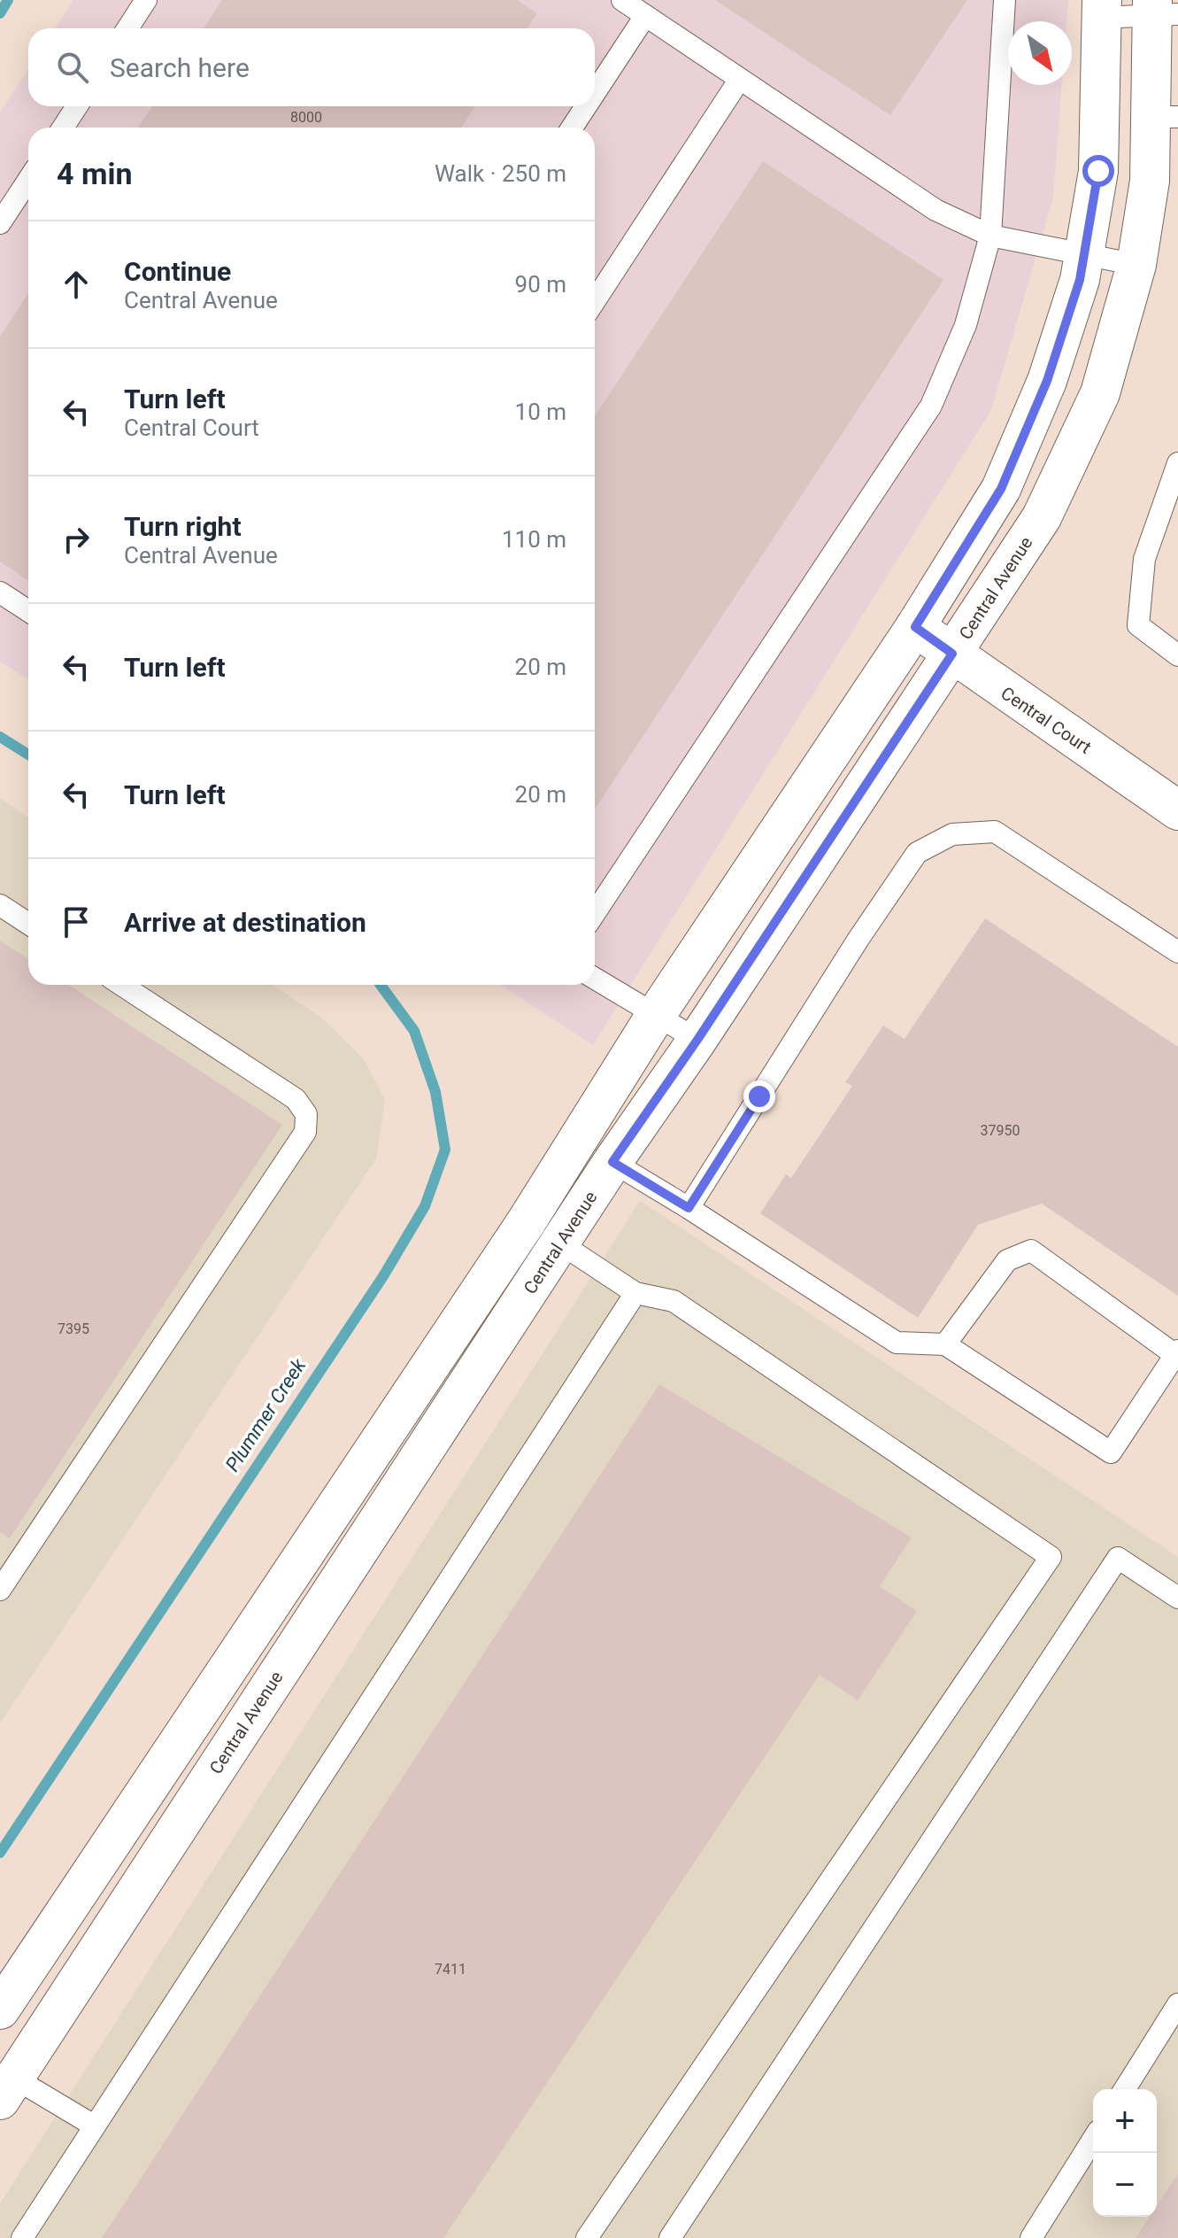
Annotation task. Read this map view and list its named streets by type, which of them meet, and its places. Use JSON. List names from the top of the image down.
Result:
{
  "streets": {
    "street": ["Central Avenue", "Central Court"]
  },
  "crossings": [
    ["Central Avenue", "Central Court"]
  ],
  "water": ["Plummer Creek"],
  "house_numbers": [
    "8000",
    "37950",
    "7395",
    "7411"
  ],
  "north": "bottom right",
  "page": {
    "search": "Search here",
    "heading": ["4 min", "Walk · 250 m"],
    "list": [
      ["Continue", "Central Avenue", "90 m"],
      ["Turn left", "Central Court", "10 m"],
      ["Turn right", "Central Avenue", "110 m"],
      ["Turn left", "20 m"],
      ["Turn left", "20 m"],
      "Arrive at destination"
    ],
    "map_buttons": ["+", "−"]
  }
}
